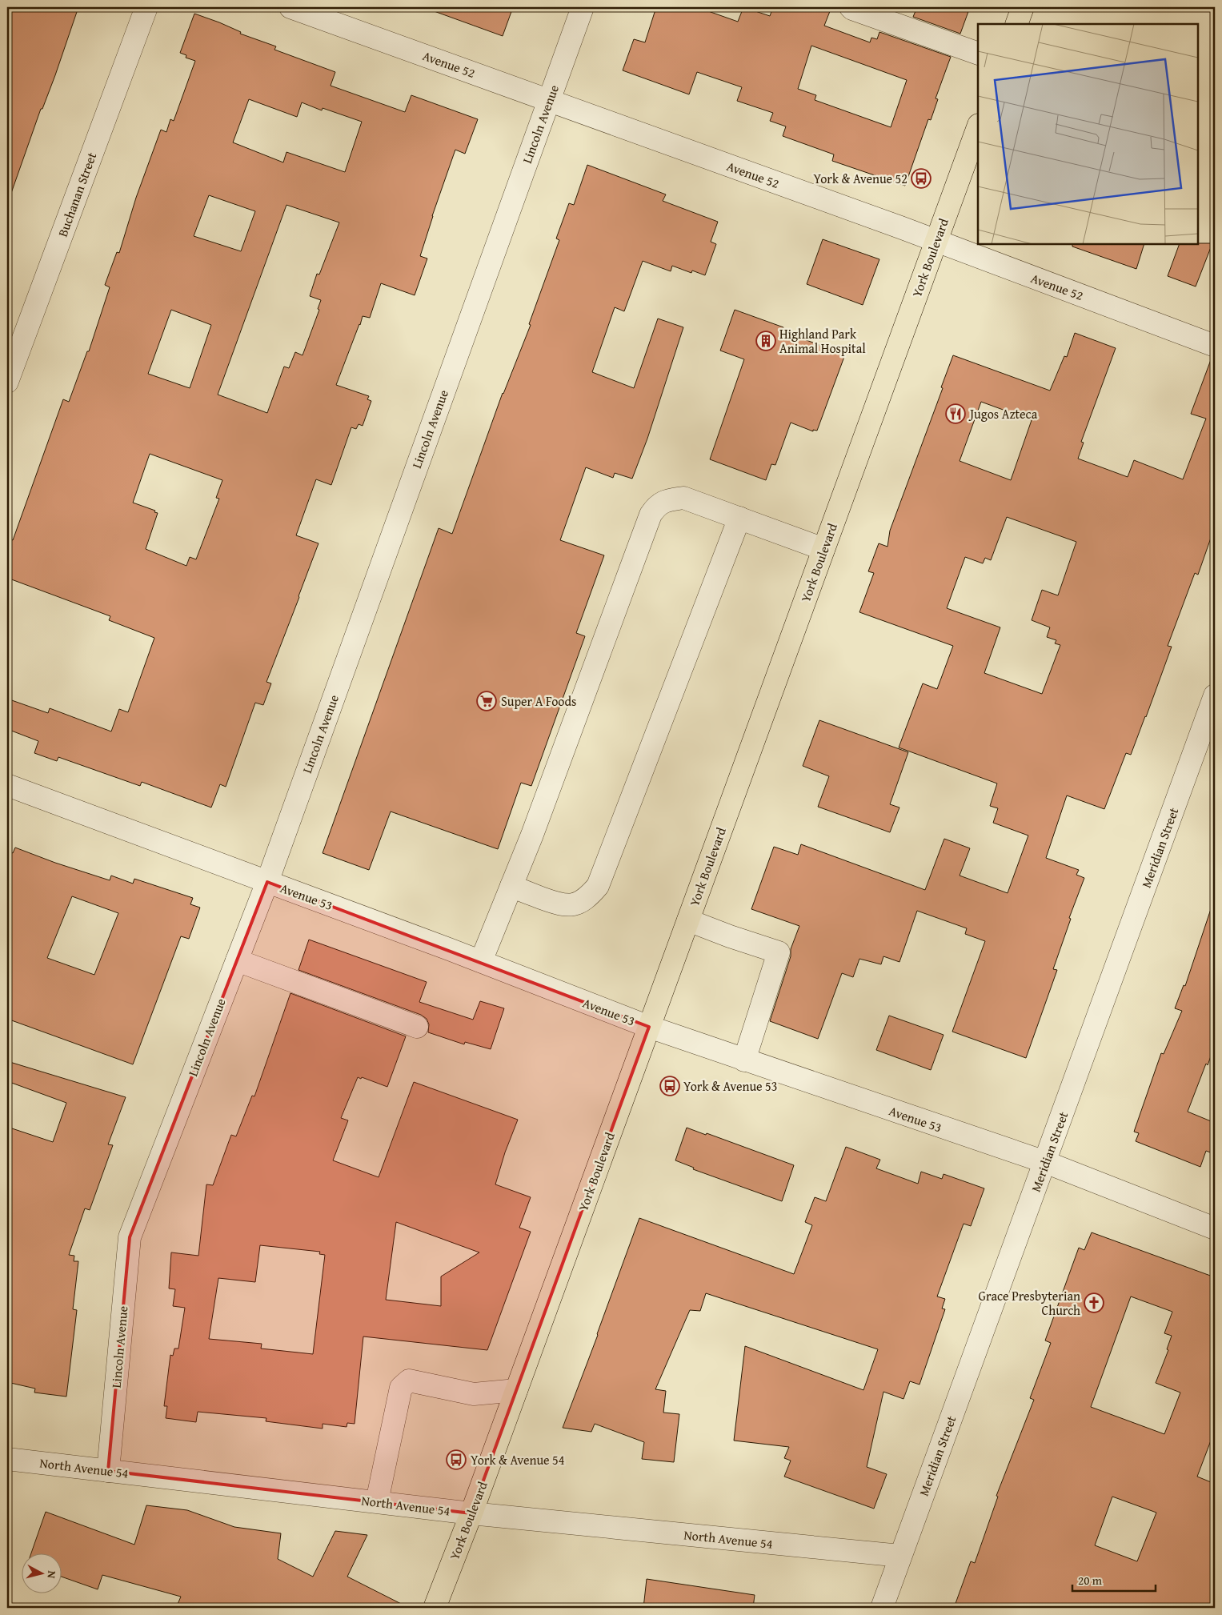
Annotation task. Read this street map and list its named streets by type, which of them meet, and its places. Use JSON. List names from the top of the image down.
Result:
{
  "streets": {
    "main road": ["York Boulevard"],
    "street": [
      "Avenue 52",
      "Lincoln Avenue",
      "Buchanan Street",
      "Meridian Street",
      "Avenue 53",
      "North Avenue 54"
    ]
  },
  "crossings": [
    ["Avenue 52", "Lincoln Avenue"],
    ["Avenue 52", "York Boulevard"],
    ["Lincoln Avenue", "Avenue 53"],
    ["Lincoln Avenue", "North Avenue 54"],
    ["York Boulevard", "Avenue 53"],
    ["York Boulevard", "North Avenue 54"],
    ["Meridian Street", "Avenue 53"],
    ["Meridian Street", "North Avenue 54"]
  ],
  "places": {
    "bus stop": ["York & Avenue 52", "York & Avenue 53", "York & Avenue 54"],
    "building": ["Highland Park Animal Hospital"],
    "restaurant": ["Jugos Azteca"],
    "supermarket": ["Super A Foods"],
    "church": ["Grace Presbyterian Church"]
  },
  "scale_bar": "20 m",
  "north": "right"
}
